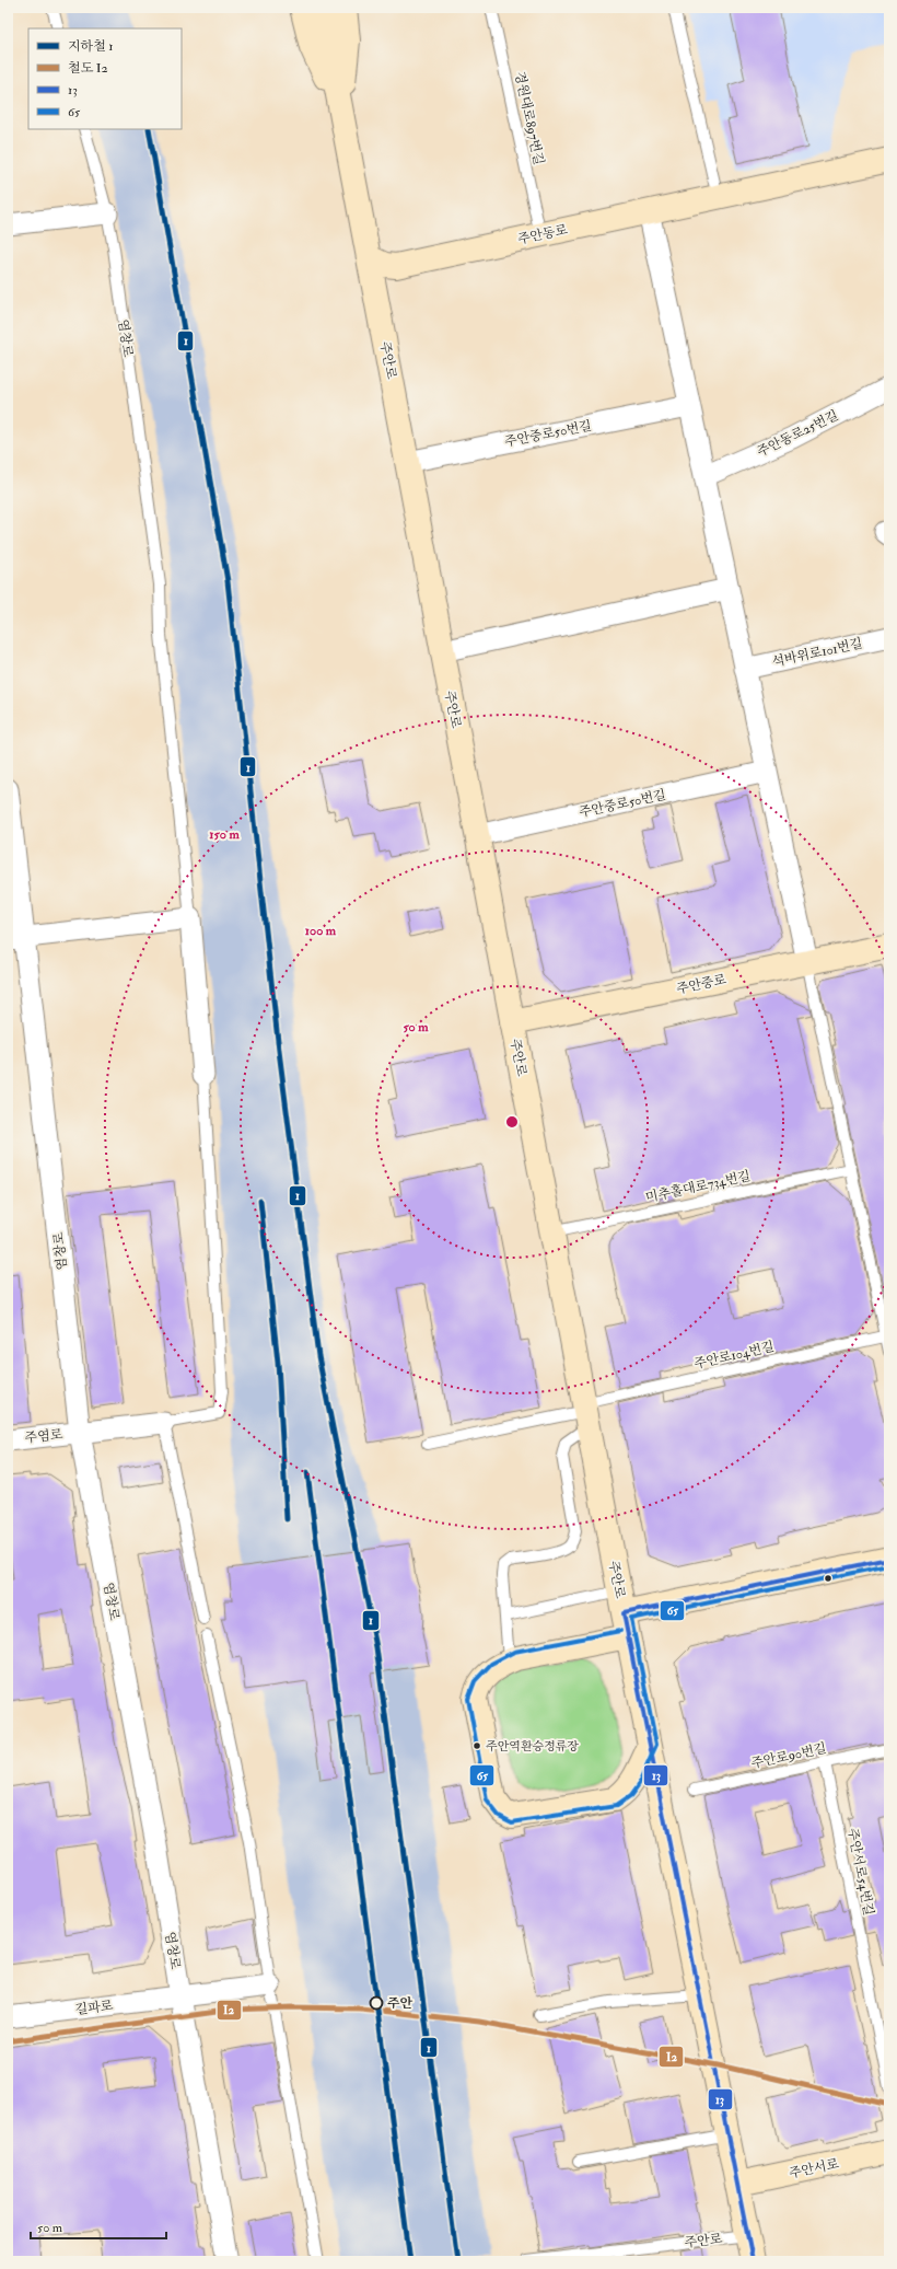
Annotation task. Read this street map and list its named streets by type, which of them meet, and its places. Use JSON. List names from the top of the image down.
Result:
{
  "streets": {
    "main road": [
      "주안동로",
      "주안로",
      "주안중로",
      "주안서로"
    ],
    "street": [
      "염창로",
      "주안중로50번길",
      "주안동로25번길",
      "석바위로101번길",
      "주염로",
      "길파로"
    ],
    "lane": [
      "경원대로897번길",
      "미추홀대로734번길",
      "주안로104번길",
      "주안로90번길",
      "주안서로54번길"
    ]
  },
  "crossings": [
    ["경원대로897번길", "주안동로"],
    ["주안동로", "주안로"],
    ["염창로", "주염로"],
    ["염창로", "길파로"],
    ["주안로", "주안중로50번길"],
    ["주안로", "주안중로"],
    ["주안로", "미추홀대로734번길"],
    ["주안로", "주안로104번길"],
    ["주안로", "주안서로"],
    ["주안로90번길", "주안서로54번길"]
  ],
  "places": ["주안역환승정류장", "주안"],
  "lines": [
    "metro line 1",
    "transit line 13",
    "transit line 65",
    "rail line I2"
  ],
  "legend": [
    "지하철 1",
    "철도 I2",
    "13",
    "65"
  ],
  "scale_bar": "50 m",
  "rings": ["150 m", "100 m", "50 m"]
}
